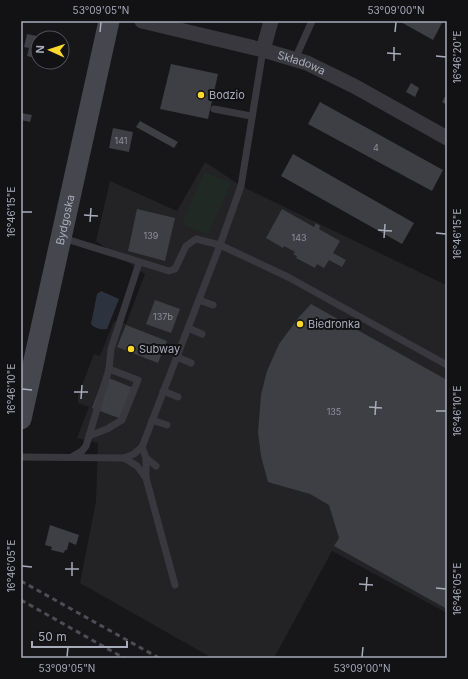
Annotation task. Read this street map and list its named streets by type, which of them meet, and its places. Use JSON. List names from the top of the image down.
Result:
{
  "streets": {
    "street": ["Składowa", "Bydgoska"]
  },
  "places": ["Bodzio", "Biedronka", "Subway"],
  "house_numbers": [
    "141",
    "4",
    "139",
    "143",
    "137b",
    "135"
  ],
  "scale_bar": "50 m",
  "north": "left",
  "coordinates": [
    "53°09'05\"N",
    "53°09'00\"N",
    "16°46'20\"E",
    "16°46'15\"E",
    "16°46'10\"E",
    "16°46'05\"E"
  ]
}
